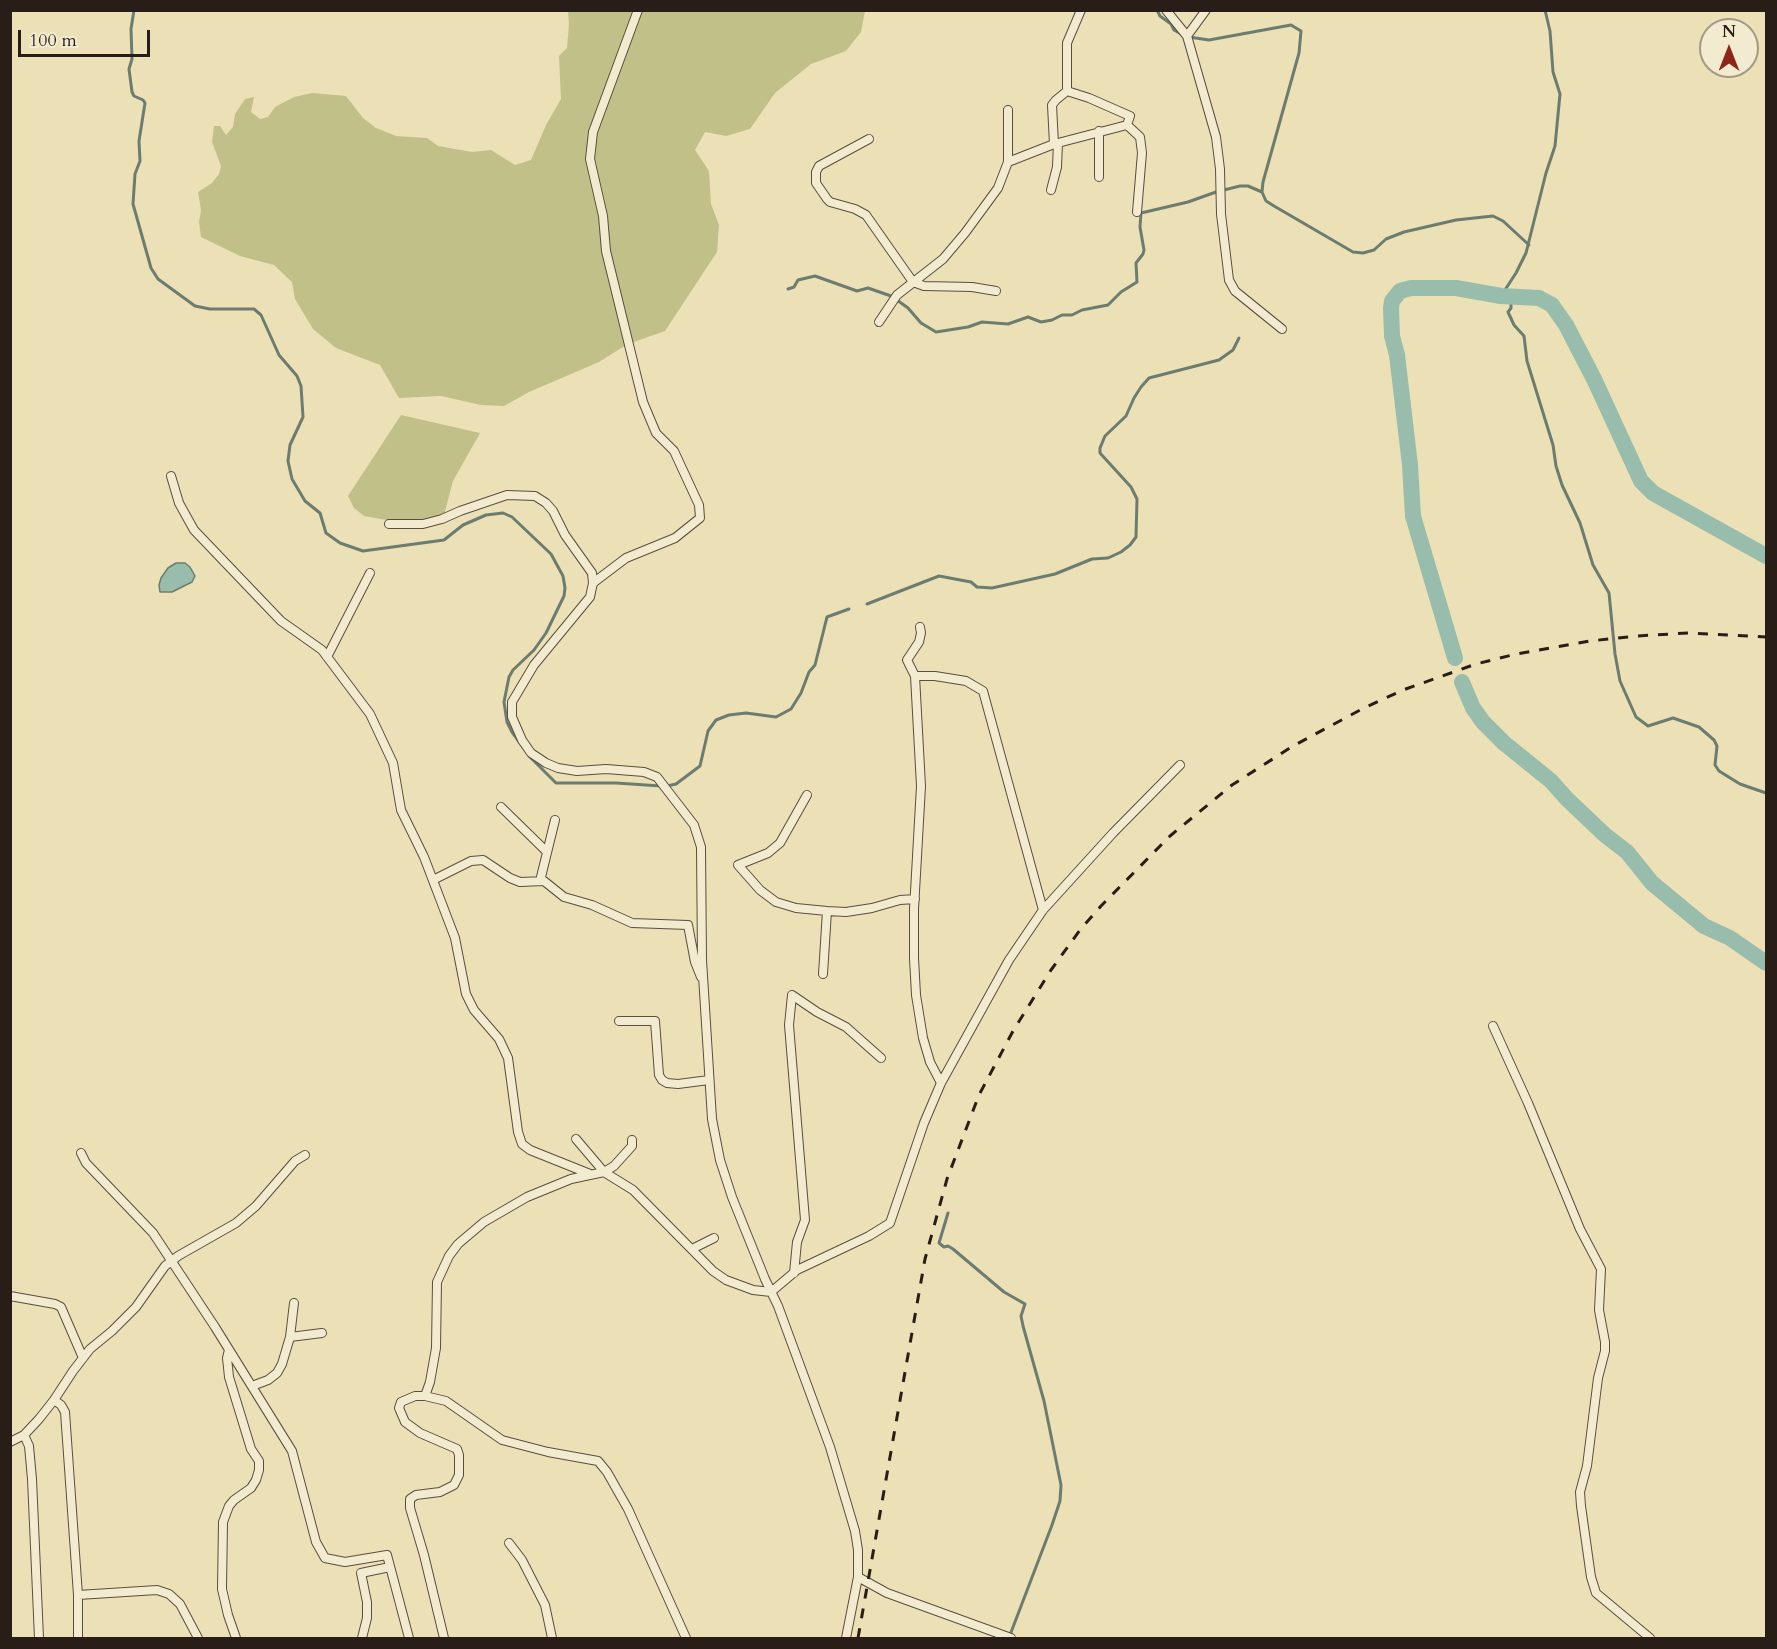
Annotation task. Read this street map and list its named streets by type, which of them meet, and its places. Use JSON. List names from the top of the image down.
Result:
{
  "scale_bar": "100 m",
  "north": "top"
}
